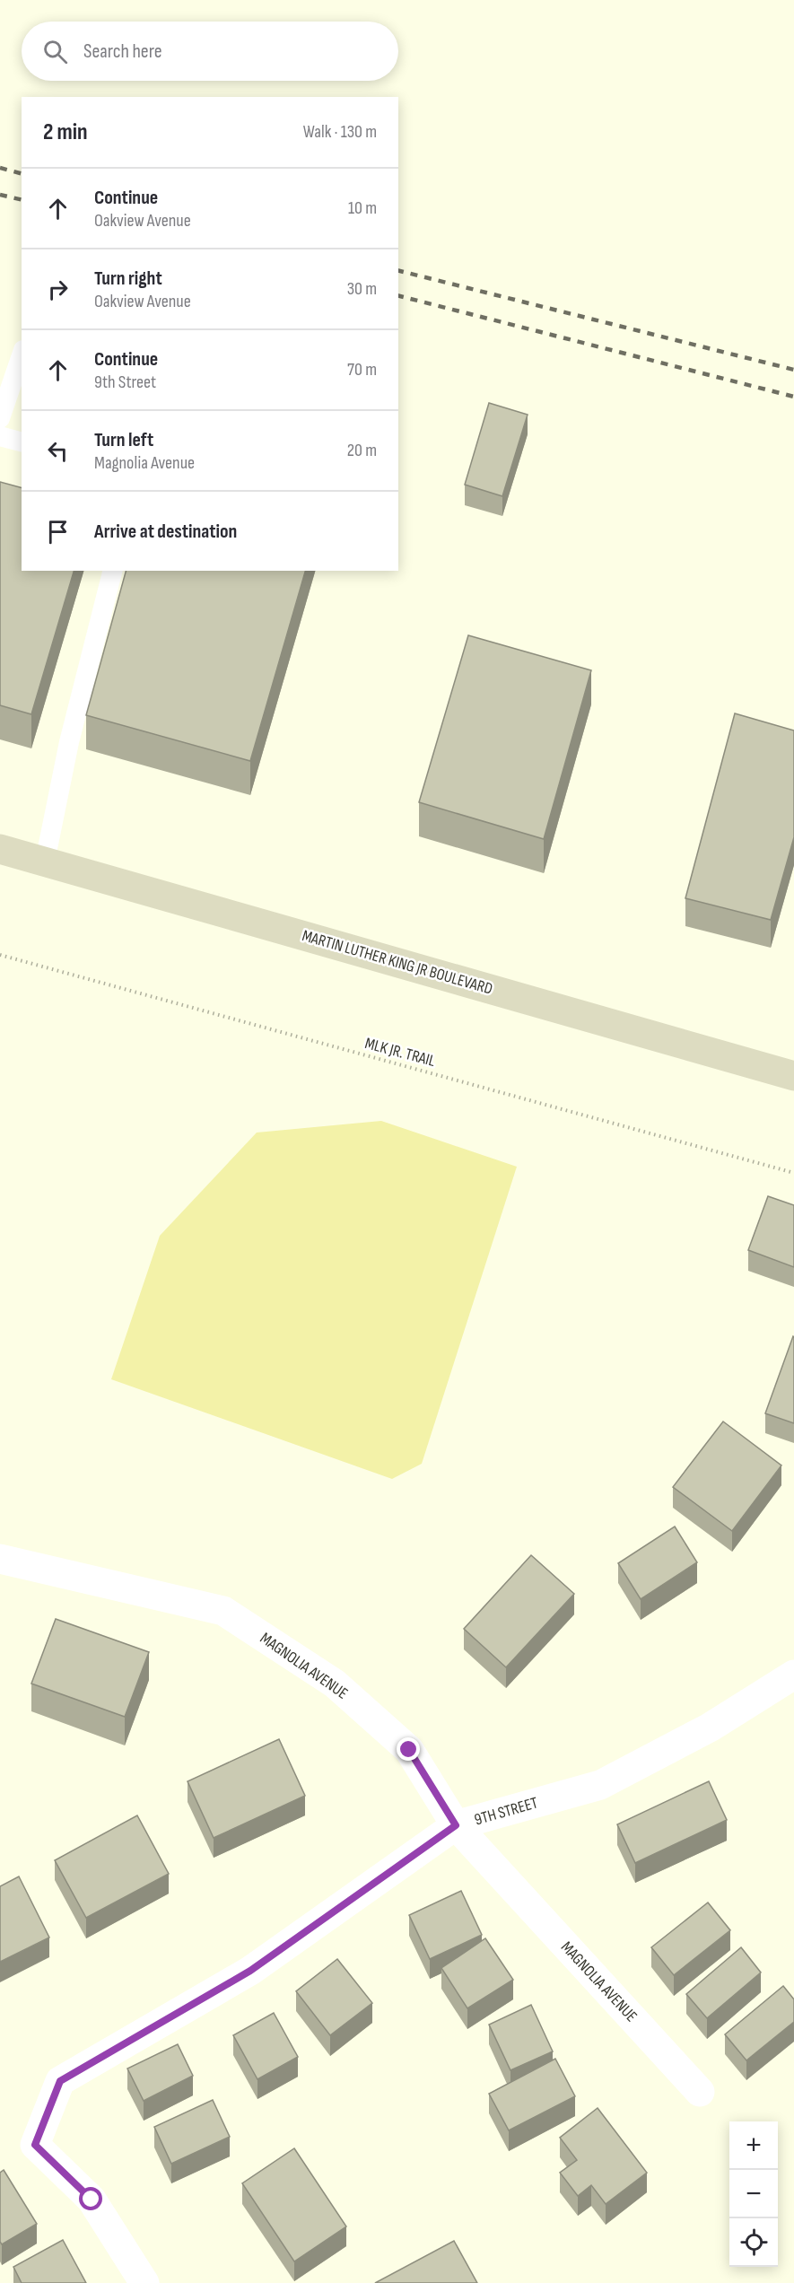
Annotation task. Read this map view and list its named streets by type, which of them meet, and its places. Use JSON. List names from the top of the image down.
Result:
{
  "streets": {
    "main road": ["MARTIN LUTHER KING JR BOULEVARD"],
    "street": ["MAGNOLIA AVENUE", "9TH STREET"],
    "path": ["MLK JR. TRAIL"]
  },
  "crossings": [
    ["MAGNOLIA AVENUE", "9TH STREET"]
  ],
  "page": {
    "search": "Search here",
    "heading": ["2 min", "Walk · 130 m"],
    "list": [
      ["Continue", "Oakview Avenue", "10 m"],
      ["Turn right", "Oakview Avenue", "30 m"],
      ["Continue", "9th Street", "70 m"],
      ["Turn left", "Magnolia Avenue", "20 m"],
      "Arrive at destination"
    ],
    "map_buttons": ["+", "−"]
  }
}
